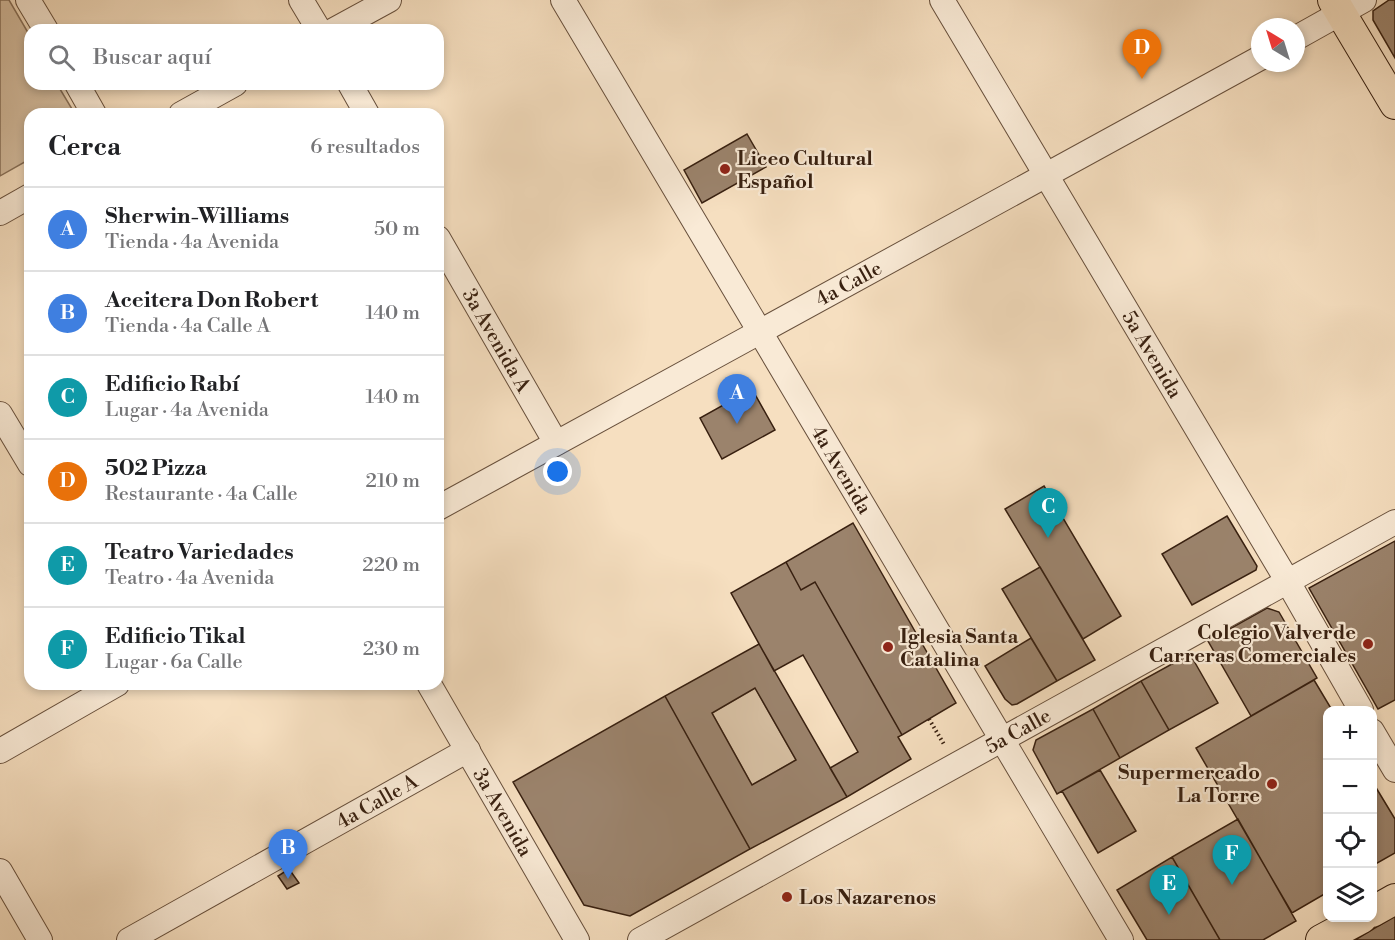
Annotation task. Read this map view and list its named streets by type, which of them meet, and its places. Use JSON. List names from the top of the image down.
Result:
{
  "streets": {
    "street": [
      "4a Calle",
      "3a Avenida A",
      "5a Avenida",
      "4a Avenida",
      "5a Calle",
      "4a Calle A",
      "3a Avenida"
    ]
  },
  "crossings": [
    ["4a Calle", "3a Avenida A"],
    ["4a Calle", "5a Avenida"],
    ["4a Calle", "4a Avenida"],
    ["5a Avenida", "5a Calle"],
    ["4a Avenida", "5a Calle"],
    ["4a Calle A", "3a Avenida"]
  ],
  "places": [
    "Liceo Cultural Español",
    "Colegio Valverde Carreras Comerciales",
    "Iglesia Santa Catalina",
    "Supermercado La Torre",
    "Los Nazarenos"
  ],
  "north": "top left",
  "page": {
    "search": "Buscar aquí",
    "pins": [
      "D",
      "A",
      "C",
      "B",
      "F",
      "E"
    ],
    "heading": ["Cerca", "6 resultados"],
    "list": [
      {
        "mark": "A",
        "name": "Sherwin-Williams",
        "note": "Tienda · 4a Avenida",
        "value": "50 m"
      },
      {
        "mark": "B",
        "name": "Aceitera Don Robert",
        "note": "Tienda · 4a Calle A",
        "value": "140 m"
      },
      {
        "mark": "C",
        "name": "Edificio Rabí",
        "note": "Lugar · 4a Avenida",
        "value": "140 m"
      },
      {
        "mark": "D",
        "name": "502 Pizza",
        "note": "Restaurante · 4a Calle",
        "value": "210 m"
      },
      {
        "mark": "E",
        "name": "Teatro Variedades",
        "note": "Teatro · 4a Avenida",
        "value": "220 m"
      },
      {
        "mark": "F",
        "name": "Edificio Tikal",
        "note": "Lugar · 6a Calle",
        "value": "230 m"
      }
    ],
    "map_buttons": ["+", "−"]
  }
}
